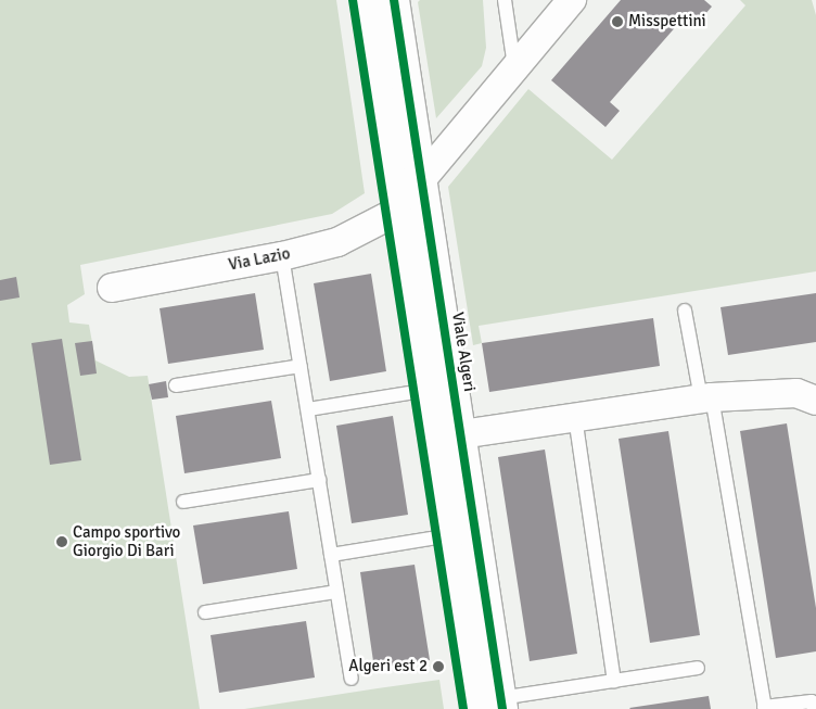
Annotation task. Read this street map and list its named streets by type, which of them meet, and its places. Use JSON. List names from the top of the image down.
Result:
{
  "streets": {
    "street": ["Via Lazio", "Viale Algeri"]
  },
  "places": ["Misspettini", "Campo sportivo Giorgio Di Bari", "Algeri est 2"]
}
